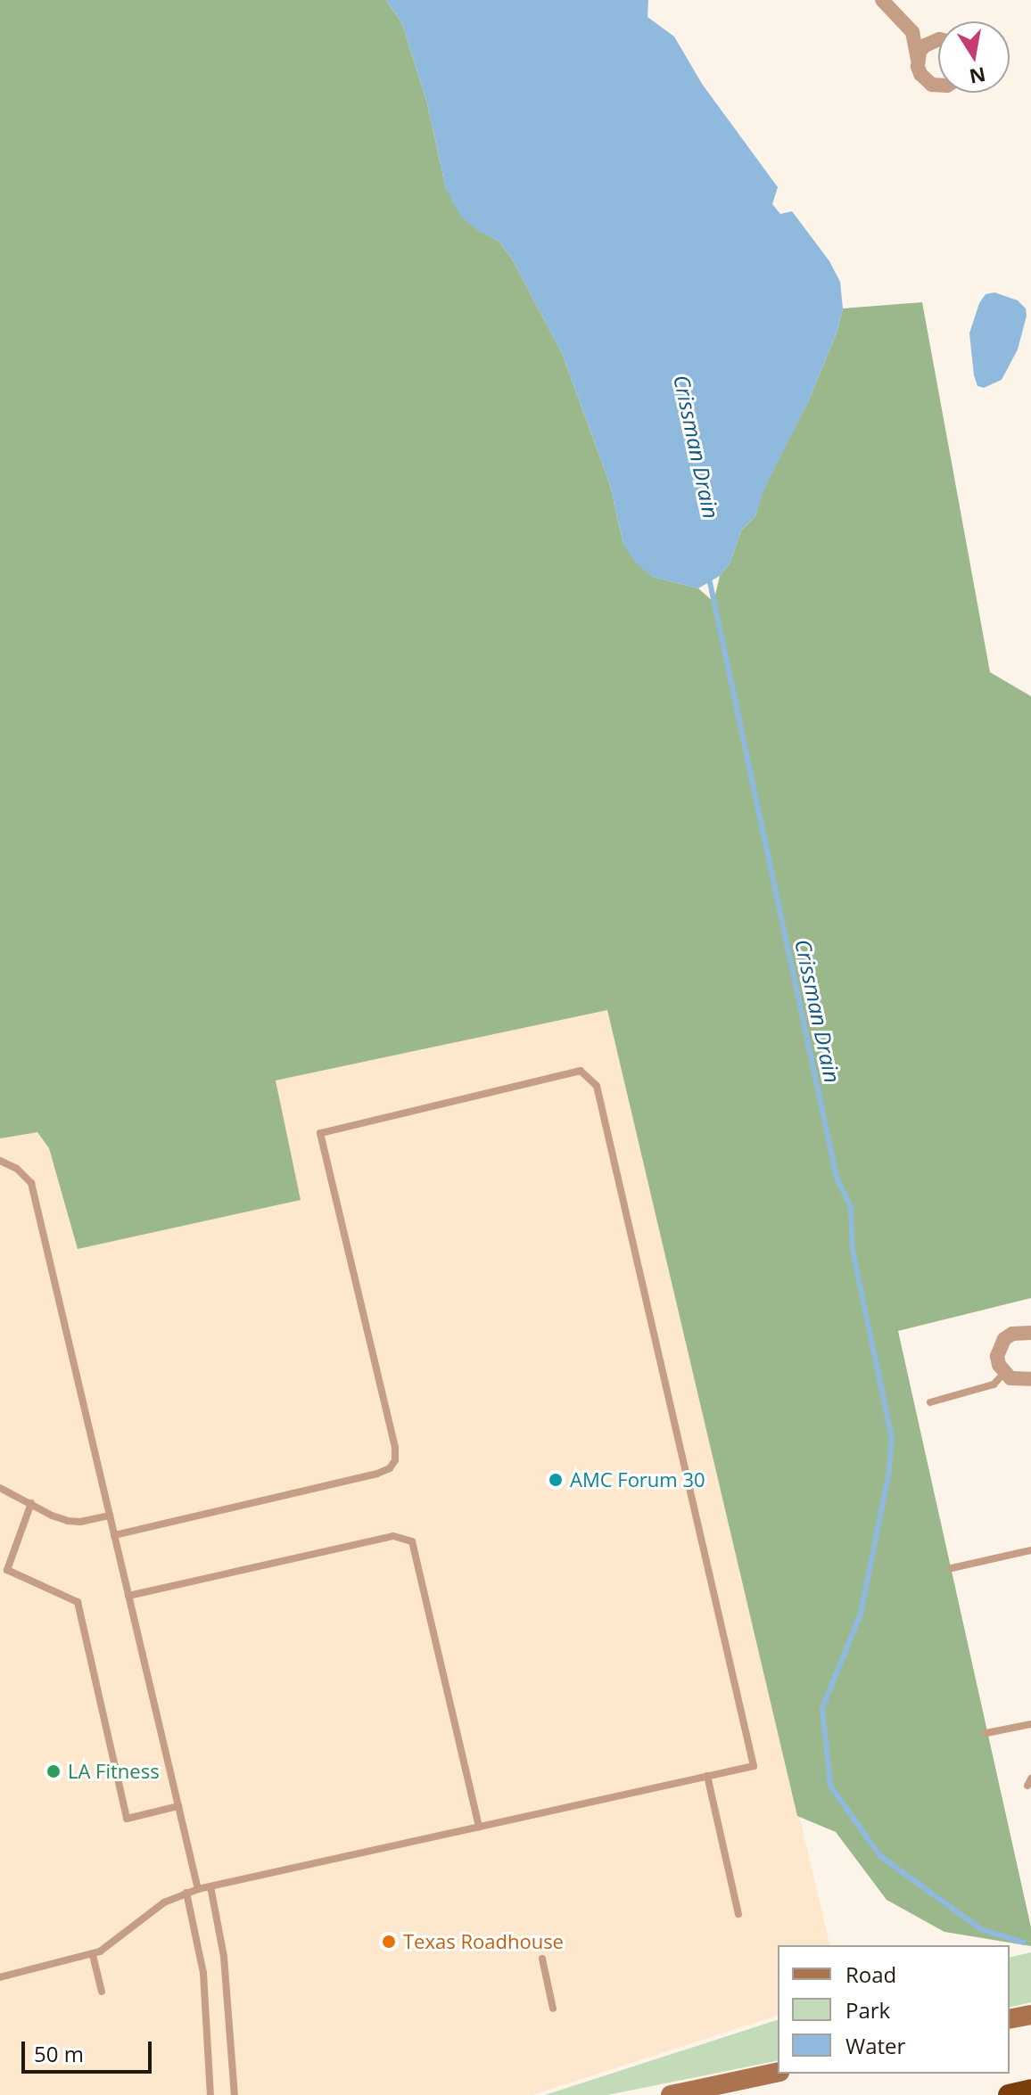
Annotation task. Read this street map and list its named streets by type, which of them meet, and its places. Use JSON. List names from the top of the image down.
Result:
{
  "water": ["Crissman Drain"],
  "places": ["AMC Forum 30", "LA Fitness", "Texas Roadhouse"],
  "legend": ["Road", "Park", "Water"],
  "scale_bar": "50 m",
  "north": "bottom"
}
